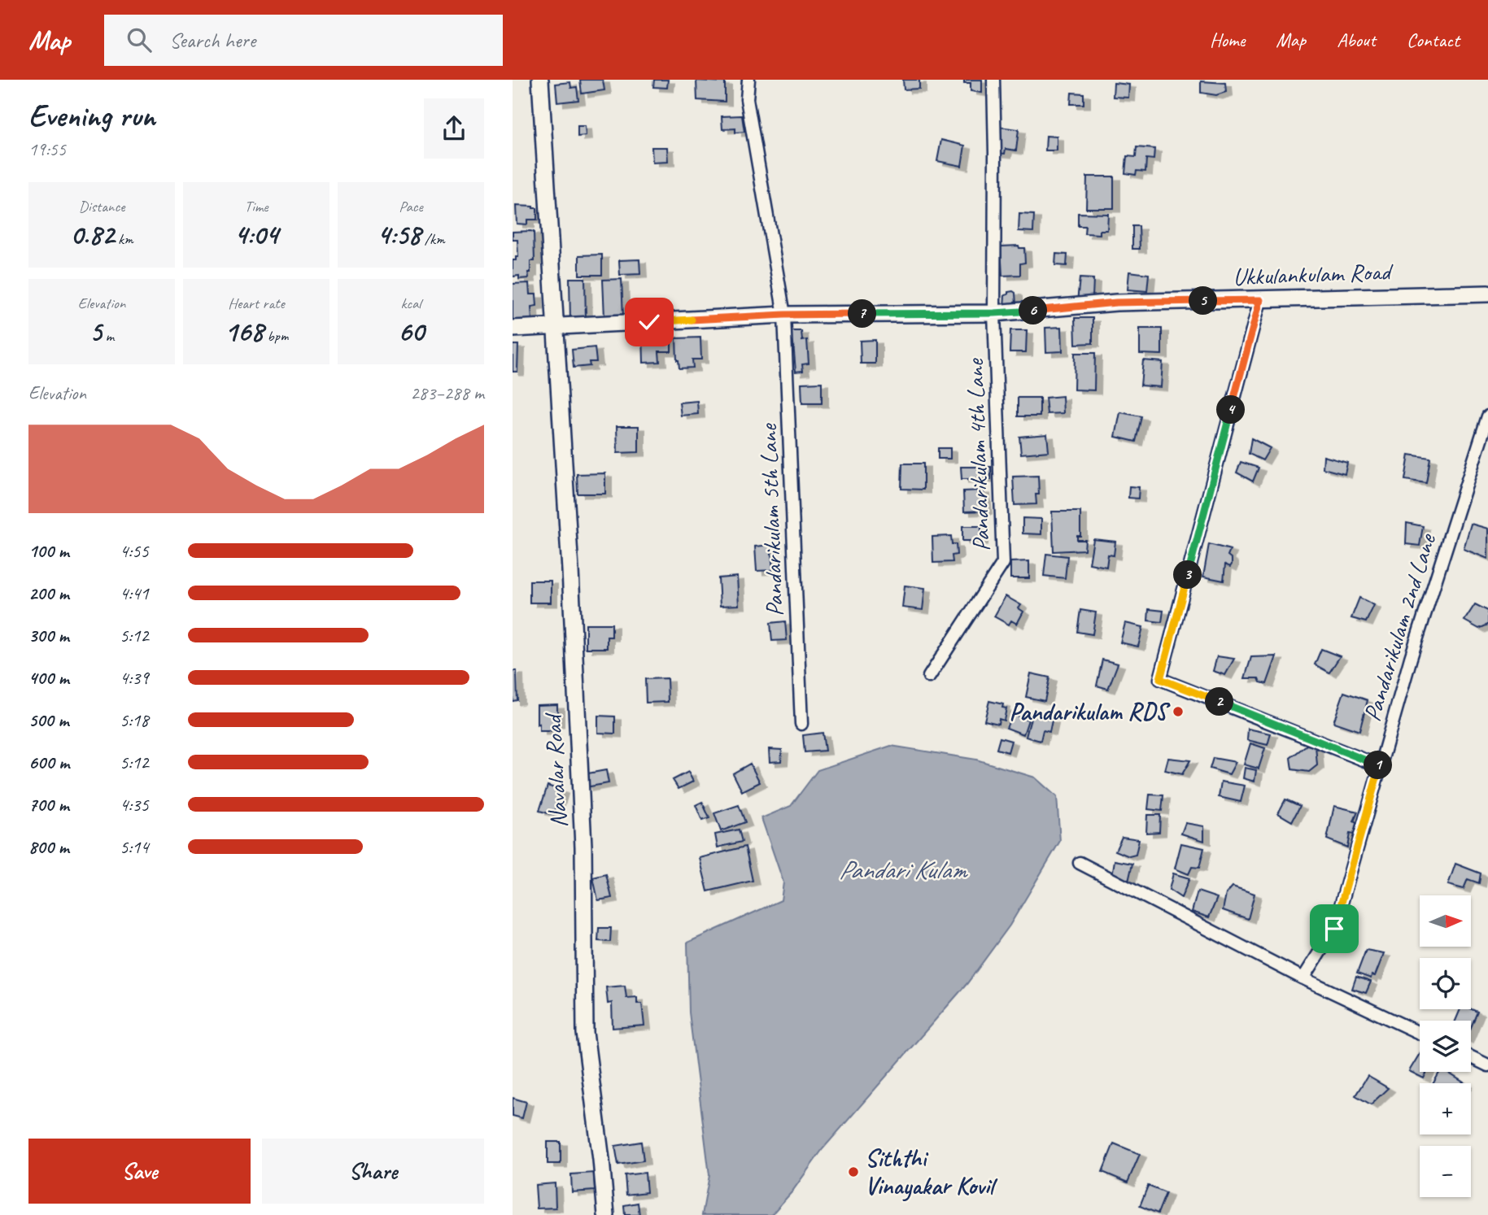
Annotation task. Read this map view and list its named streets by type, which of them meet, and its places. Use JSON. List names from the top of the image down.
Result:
{
  "streets": {
    "street": [
      "Ukkulankulam Road",
      "Pandarikulam 4th Lane",
      "Pandarikulam 5th Lane",
      "Pandarikulam 2nd Lane",
      "Navalar Road"
    ]
  },
  "crossings": [
    ["Ukkulankulam Road", "Pandarikulam 4th Lane"],
    ["Ukkulankulam Road", "Pandarikulam 5th Lane"],
    ["Ukkulankulam Road", "Navalar Road"]
  ],
  "water": ["Pandari Kulam"],
  "places": ["Pandarikulam RDS", "Siththi Vinayakar Kovil"],
  "north": "right",
  "page": {
    "header": "Map",
    "search": "Search here",
    "nav": [
      "Home",
      "Map",
      "About",
      "Contact"
    ],
    "heading": ["Evening run", "19:55"],
    "stats": [
      ["Distance", "0.82 km"],
      ["Time", "4:04"],
      ["Pace", "4:58 /km"],
      ["Elevation", "5 m"],
      ["Heart rate", "168 bpm"],
      ["kcal", "60"]
    ],
    "pins": [
      "5",
      "6",
      "7",
      "4",
      "3",
      "2",
      "1"
    ],
    "chart": ["Elevation", "283–288 m"],
    "list": [
      {
        "name": "100 m",
        "note": "4:55"
      },
      {
        "name": "200 m",
        "note": "4:41"
      },
      {
        "name": "300 m",
        "note": "5:12"
      },
      {
        "name": "400 m",
        "note": "4:39"
      },
      {
        "name": "500 m",
        "note": "5:18"
      },
      {
        "name": "600 m",
        "note": "5:12"
      },
      {
        "name": "700 m",
        "note": "4:35"
      },
      {
        "name": "800 m",
        "note": "5:14"
      }
    ],
    "map_buttons": ["+", "−"],
    "buttons": ["Save", "Share"]
  }
}
